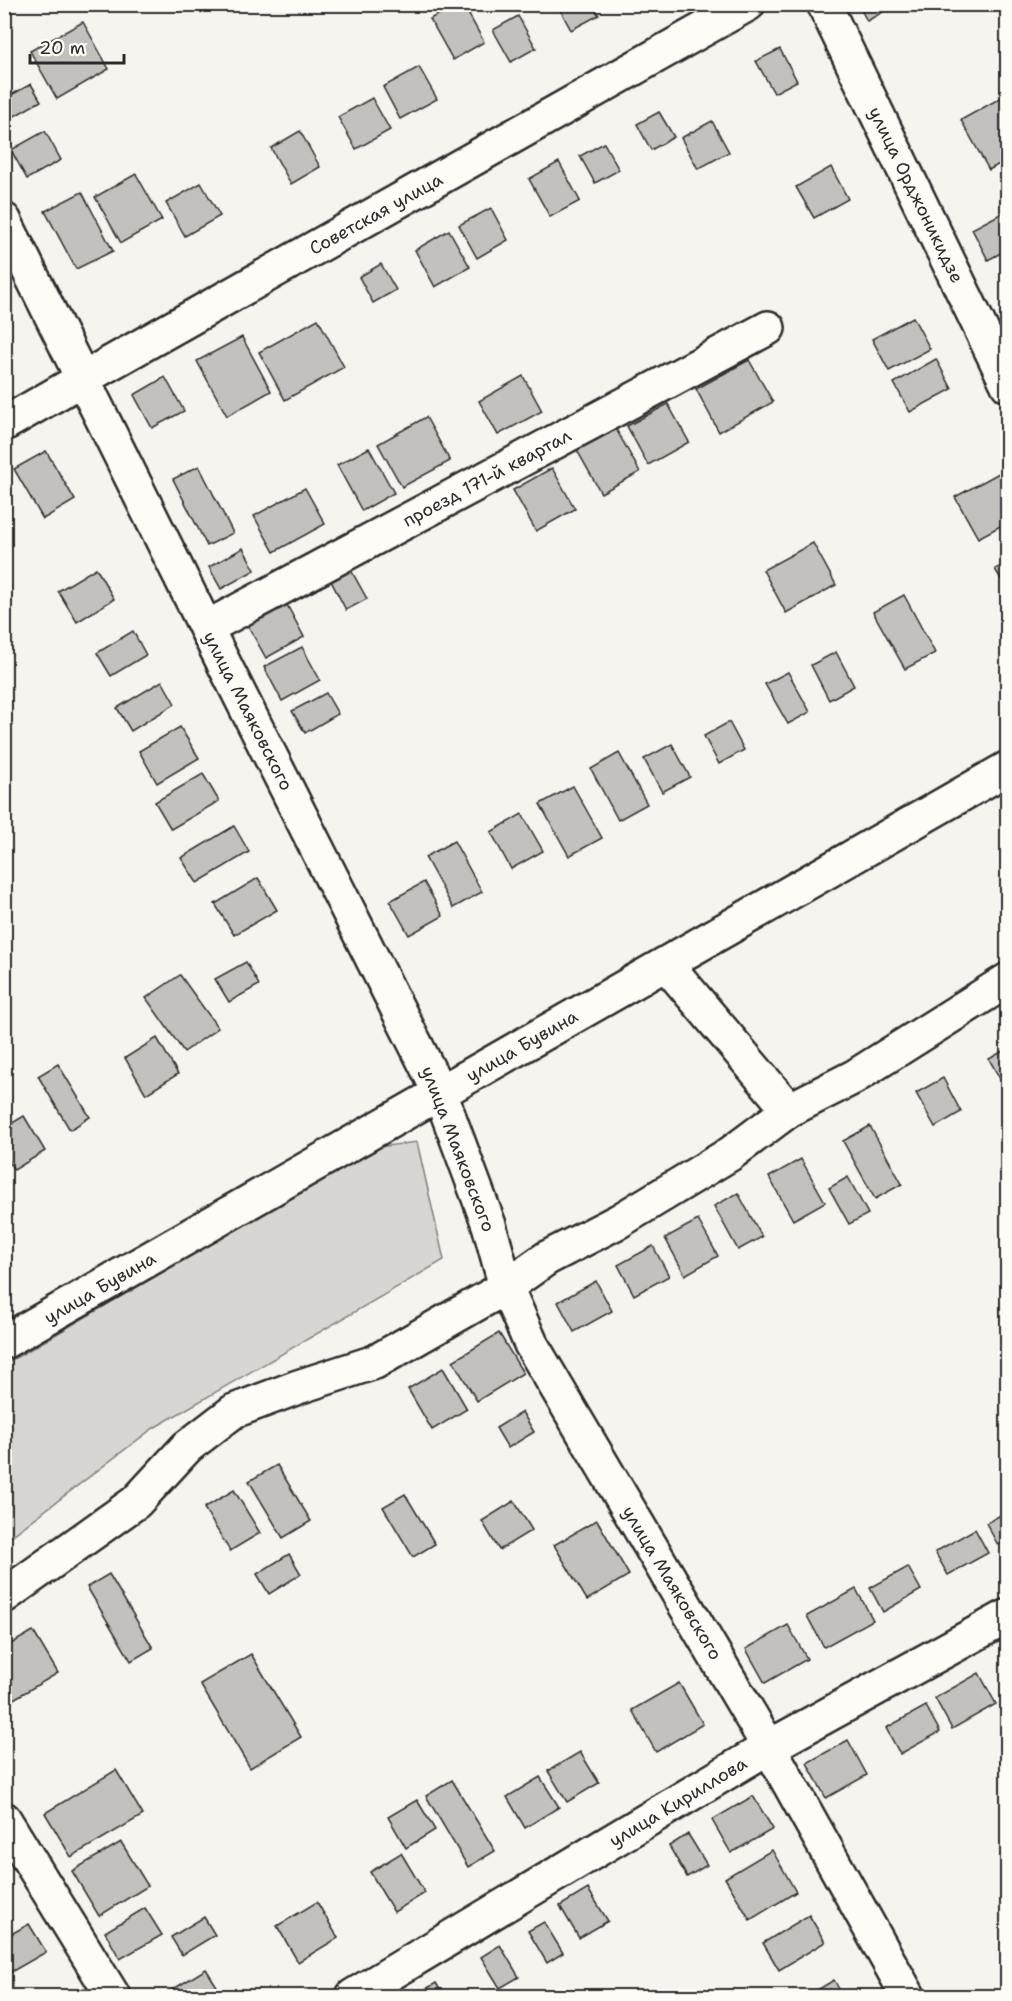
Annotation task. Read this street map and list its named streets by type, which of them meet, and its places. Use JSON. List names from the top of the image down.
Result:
{
  "streets": {
    "street": [
      "улица Орджоникидзе",
      "Советская улица",
      "проезд 171-й квартал",
      "улица Маяковского",
      "улица Бувина",
      "улица Кириллова"
    ]
  },
  "crossings": [
    ["Советская улица", "улица Маяковского"],
    ["проезд 171-й квартал", "улица Маяковского"],
    ["улица Маяковского", "улица Бувина"],
    ["улица Маяковского", "улица Кириллова"]
  ],
  "scale_bar": "20 m"
}
